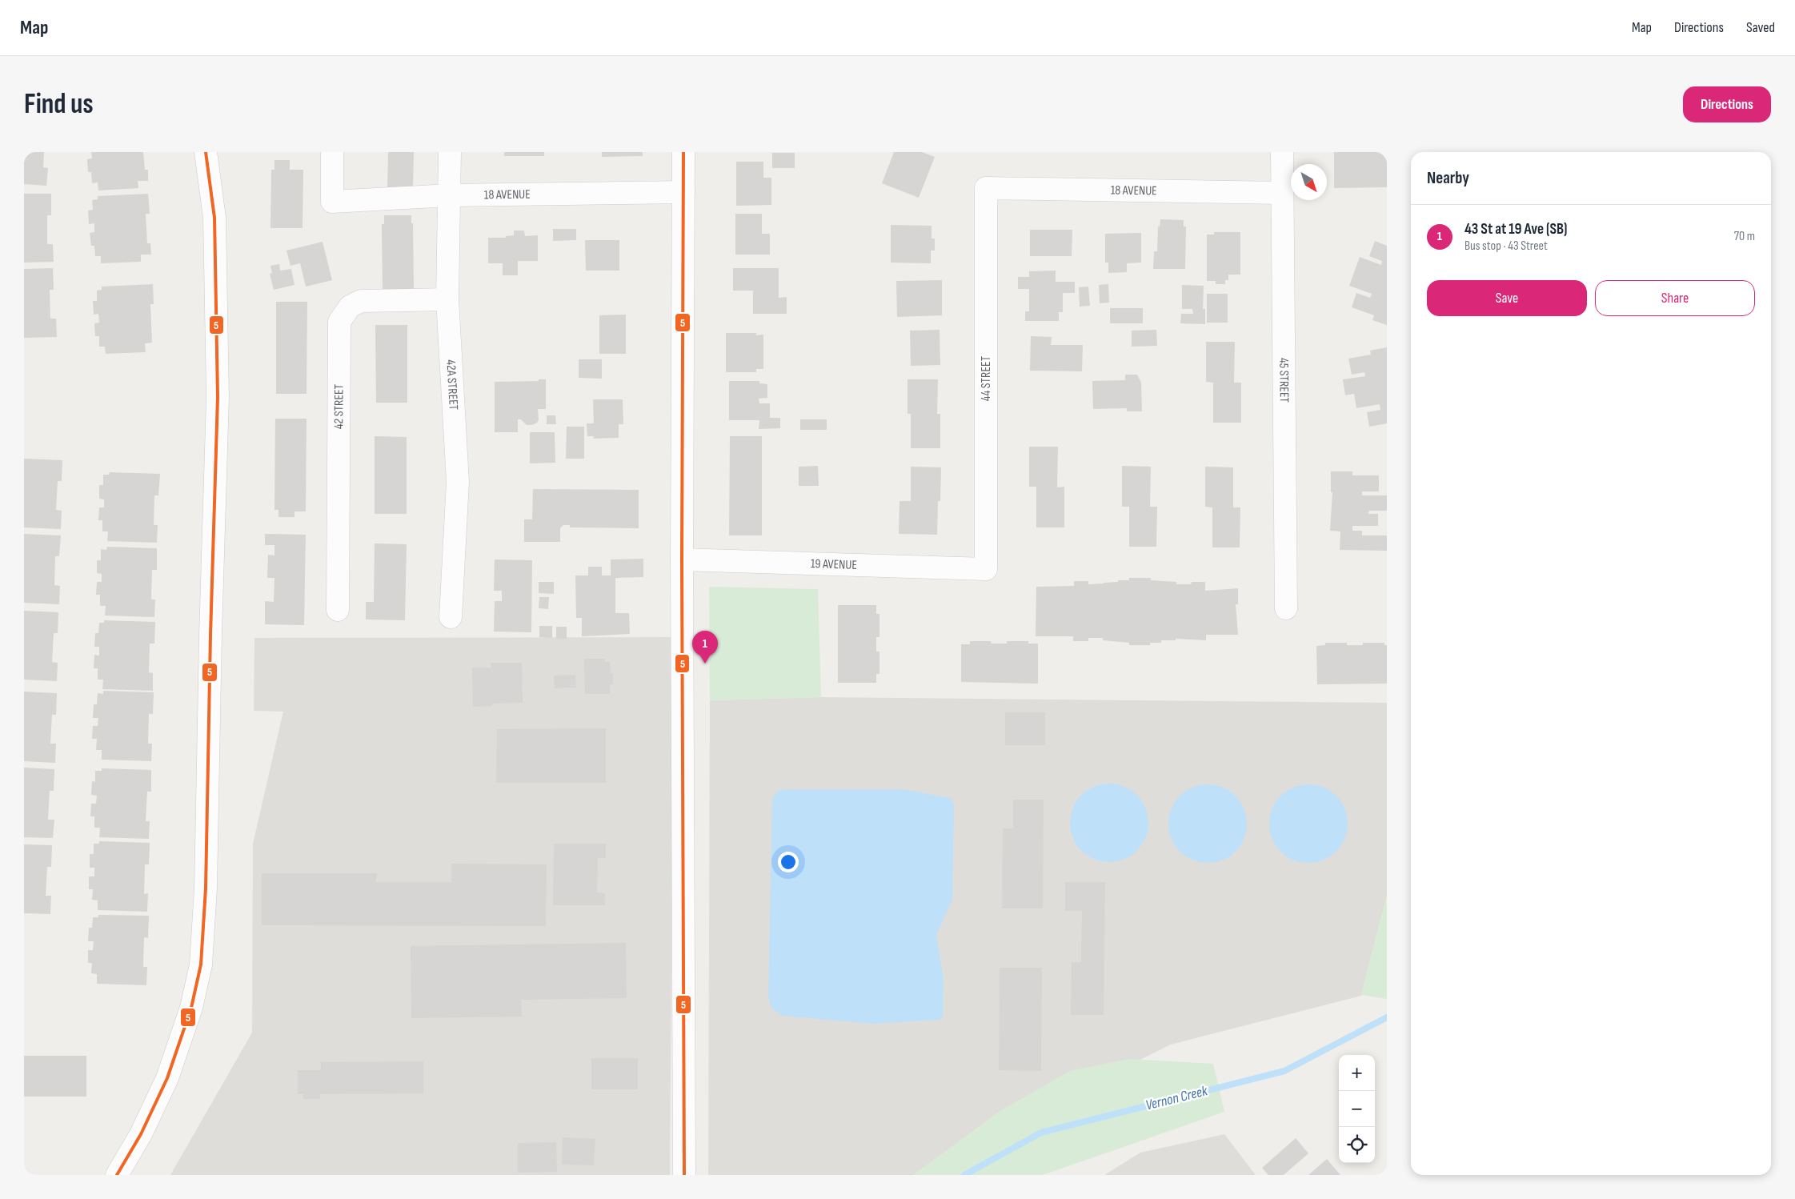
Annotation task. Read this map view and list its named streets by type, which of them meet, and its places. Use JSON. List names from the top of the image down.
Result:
{
  "streets": {
    "street": [
      "18 AVENUE",
      "44 STREET",
      "45 STREET",
      "42A STREET",
      "42 STREET",
      "19 AVENUE"
    ]
  },
  "crossings": [
    ["18 AVENUE", "44 STREET"],
    ["18 AVENUE", "45 STREET"],
    ["18 AVENUE", "42A STREET"],
    ["44 STREET", "19 AVENUE"],
    ["42A STREET", "42 STREET"]
  ],
  "water": ["Vernon Creek"],
  "lines": ["transit line 5"],
  "north": "bottom right",
  "page": {
    "header": "Map",
    "nav": ["Map", "Directions", "Saved"],
    "buttons": [
      "Directions",
      ["Save", "Share"]
    ],
    "title": "Find us",
    "heading": "Nearby",
    "list": [
      {
        "mark": "1",
        "name": "43 St at 19 Ave (SB)",
        "note": "Bus stop · 43 Street",
        "value": "70 m"
      }
    ],
    "pins": "1",
    "map_buttons": ["+", "−"]
  }
}
